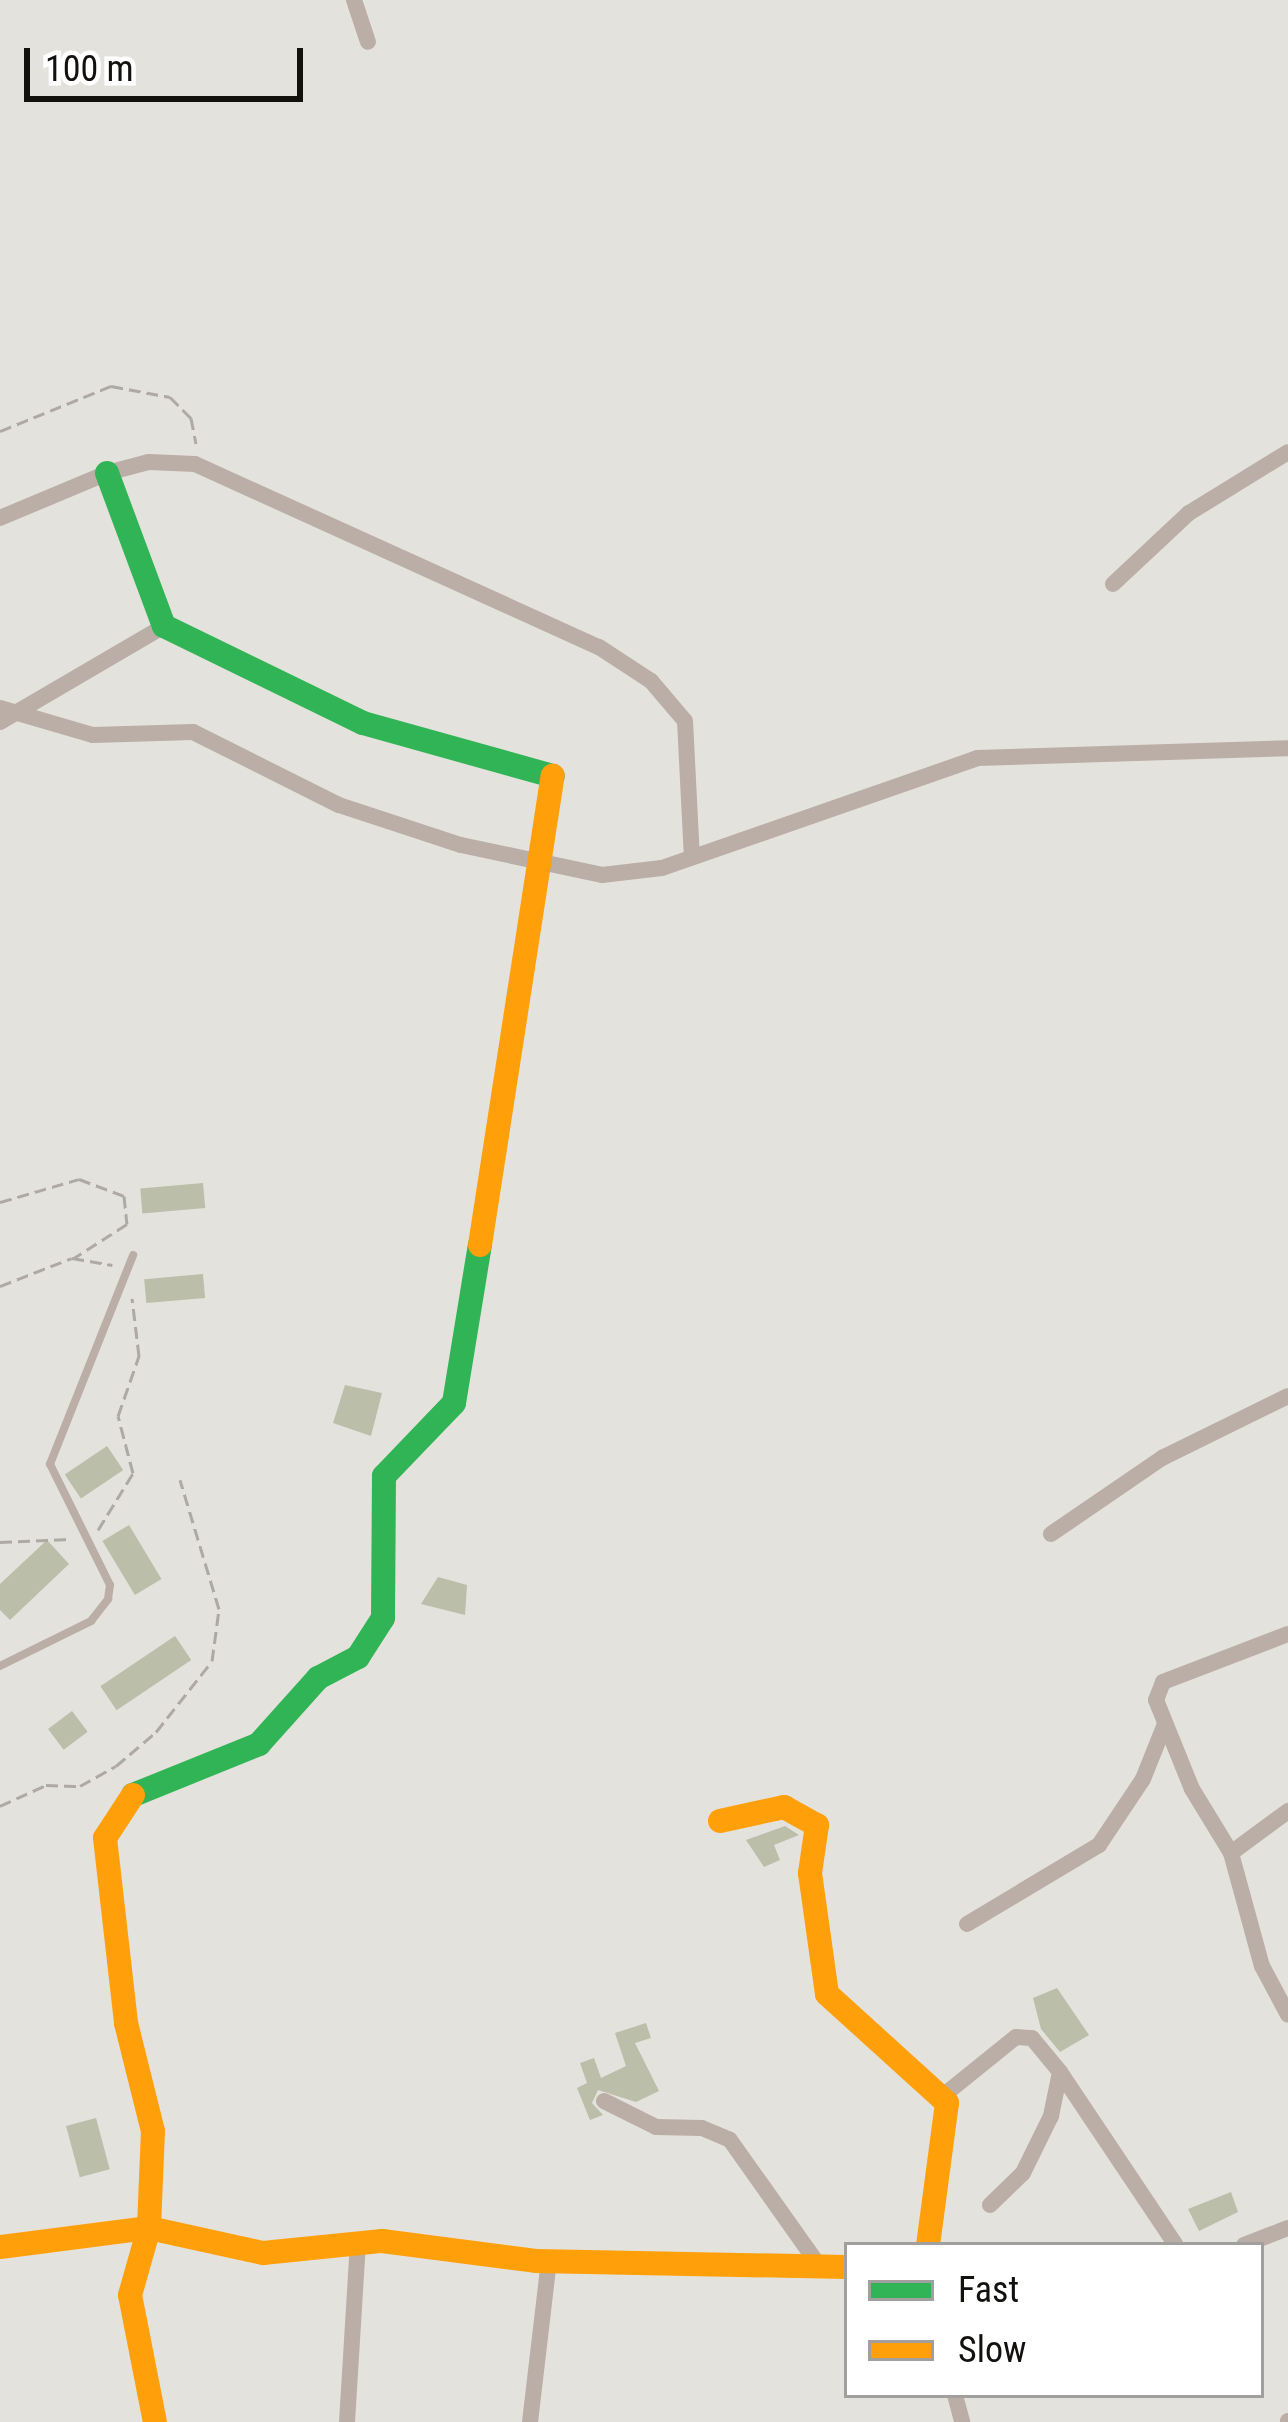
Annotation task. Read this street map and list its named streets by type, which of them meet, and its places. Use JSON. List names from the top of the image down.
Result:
{
  "legend": ["Fast", "Slow"],
  "scale_bar": "100 m"
}
